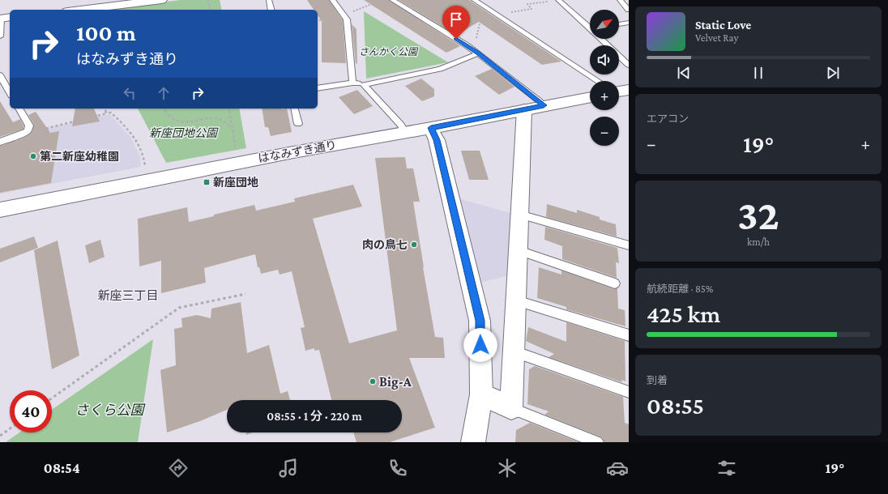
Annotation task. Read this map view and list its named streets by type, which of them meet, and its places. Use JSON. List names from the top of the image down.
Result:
{
  "streets": {
    "street": ["はなみずき通り"]
  },
  "districts": ["新座三丁目"],
  "parks": ["さんかく公園", "新座団地公園", "さくら公園"],
  "places": {
    "other": ["第二新座幼稚園", "肉の鳥七", "Big-A"],
    "transit": ["新座団地"]
  },
  "north": "top right",
  "page": {
    "map_buttons": ["+", "−"],
    "turn": ["100 m", "はなみずき通り"],
    "song": ["Static Love", "Velvet Ray"],
    "tile": [
      "エアコン",
      ["32", "km/h"],
      ["航続距離 · 85%", "425 km"],
      ["到着", "08:55"]
    ],
    "heat": ["−", "19°", "+"],
    "limit": "40",
    "trip": "08:55 · 1 分 · 220 m",
    "tabs": ["08:54", "19°"]
  }
}
